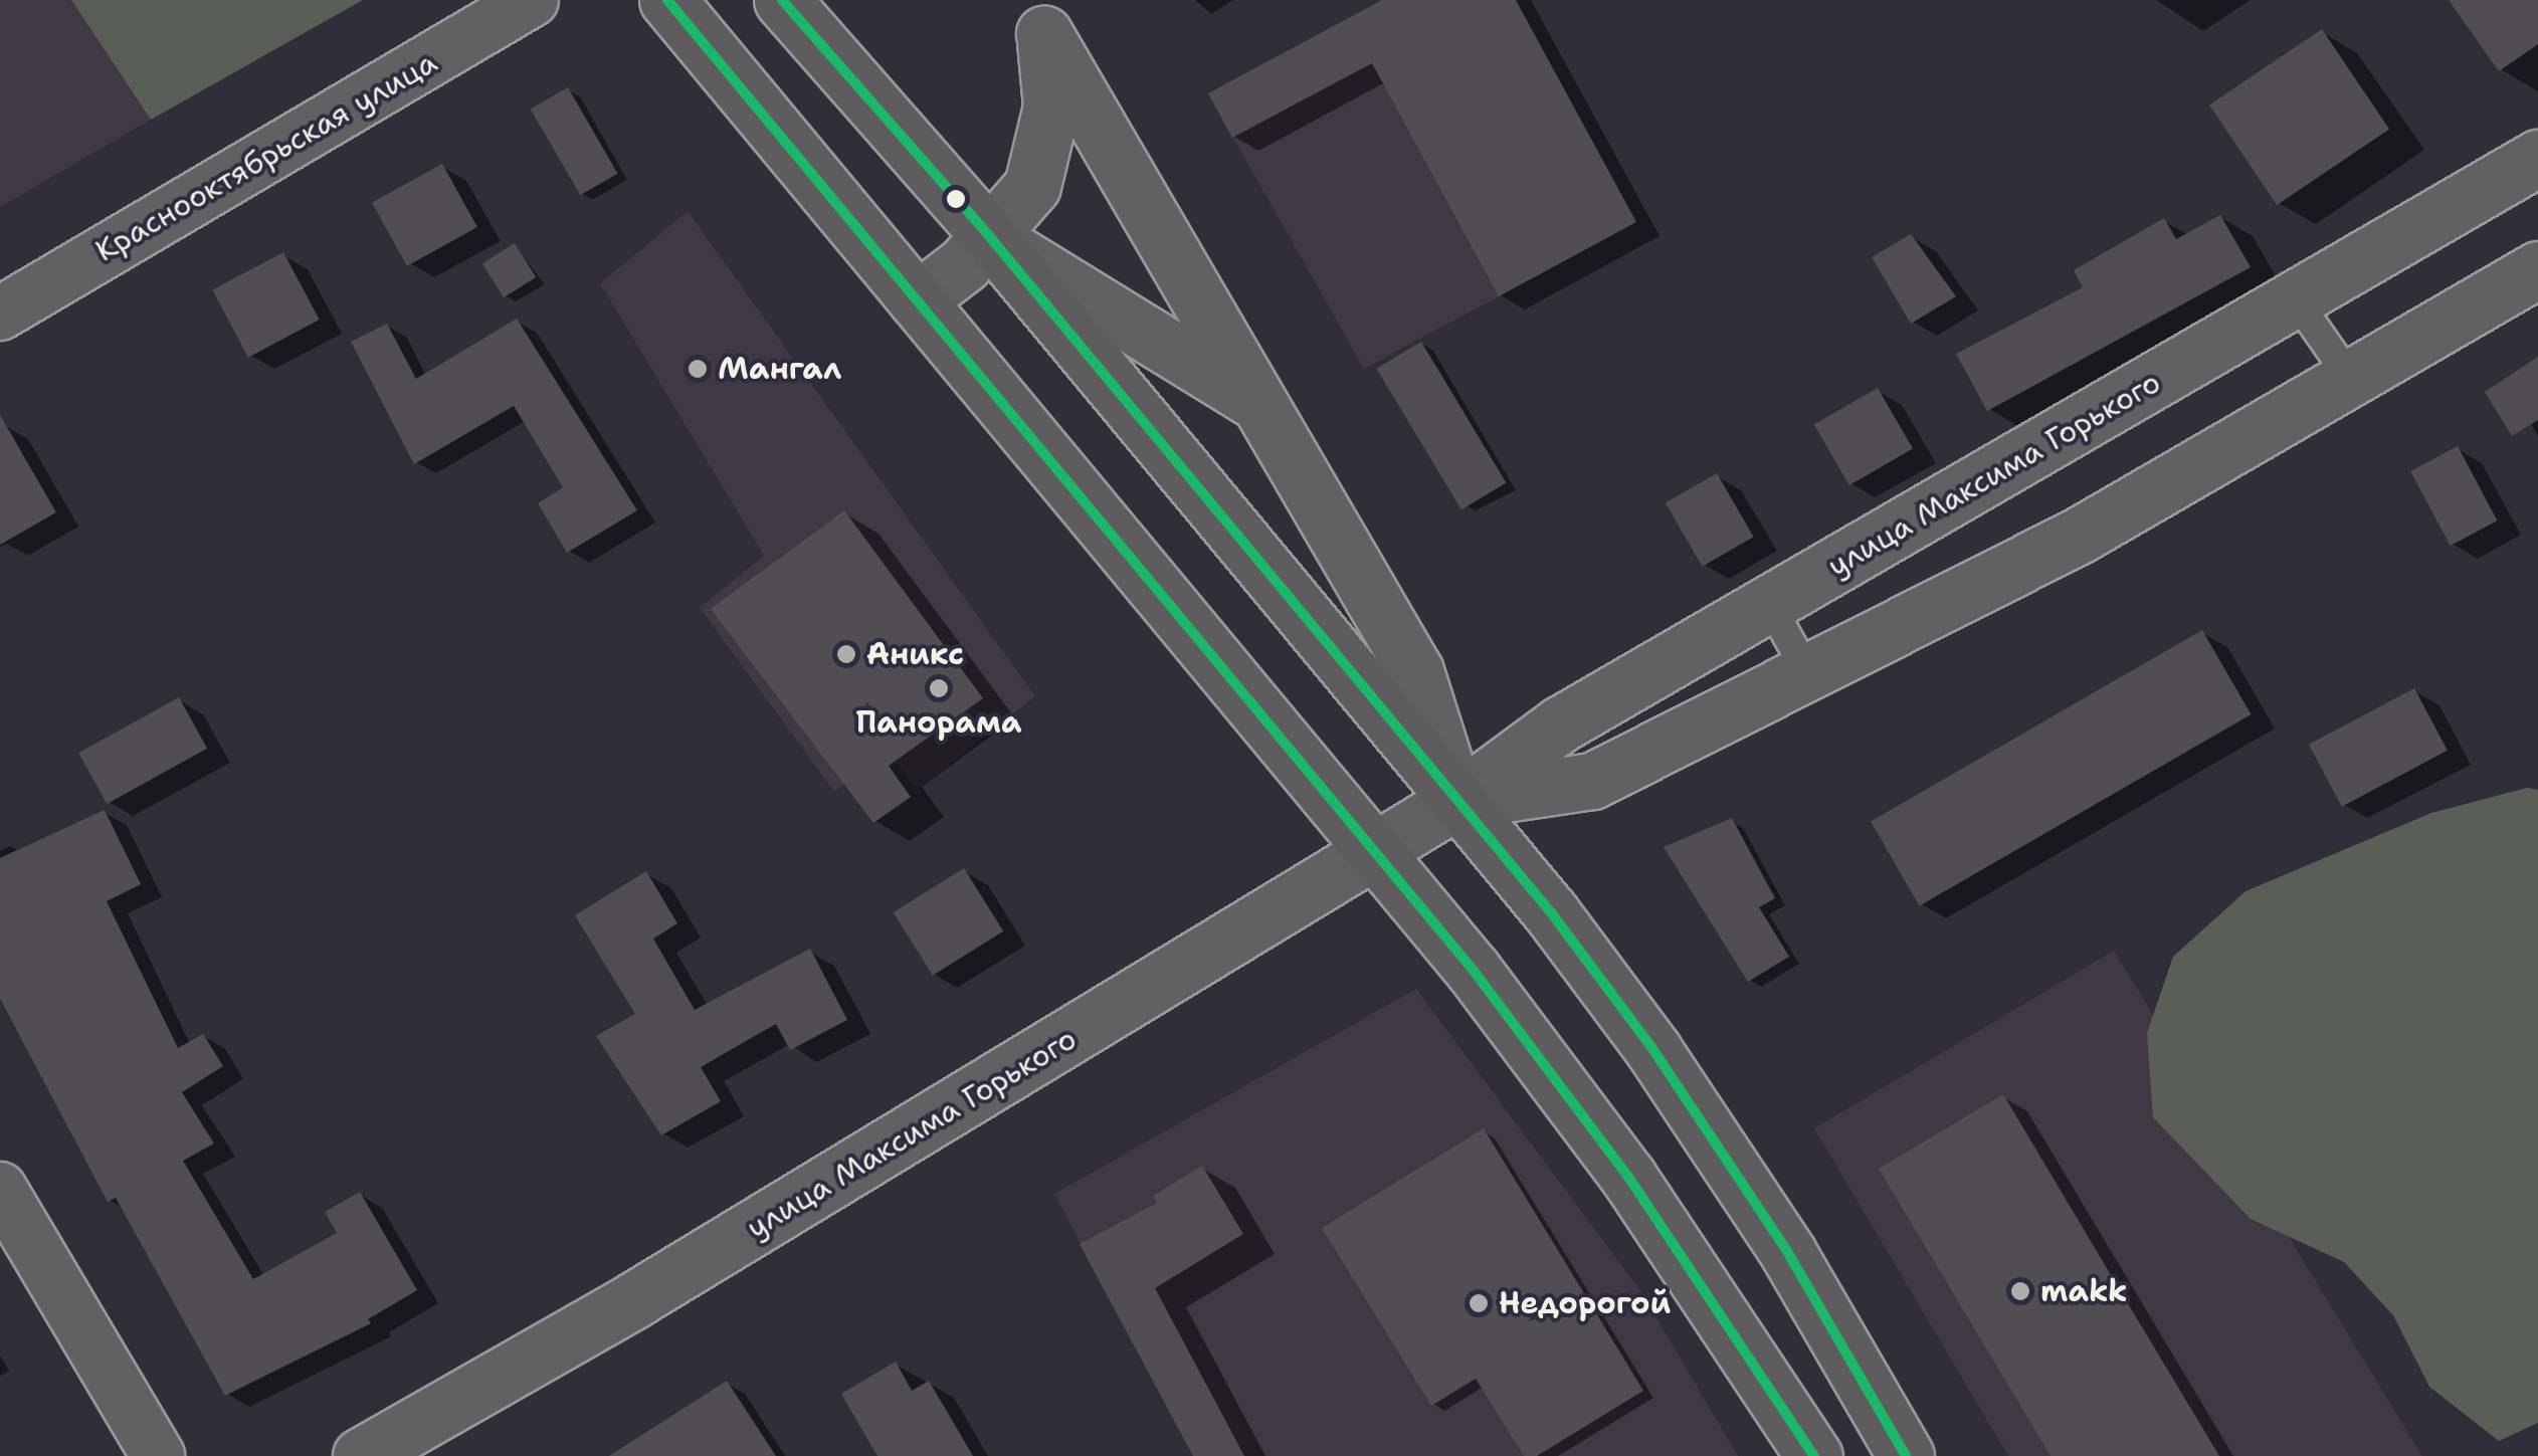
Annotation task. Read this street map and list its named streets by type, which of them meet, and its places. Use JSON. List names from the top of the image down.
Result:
{
  "streets": {
    "main road": ["улица Максима Горького"],
    "street": ["Краснооктябрьская улица"]
  },
  "places": [
    "Мангал",
    "Аникс",
    "Панорама",
    "makk",
    "Недорогой"
  ]
}
